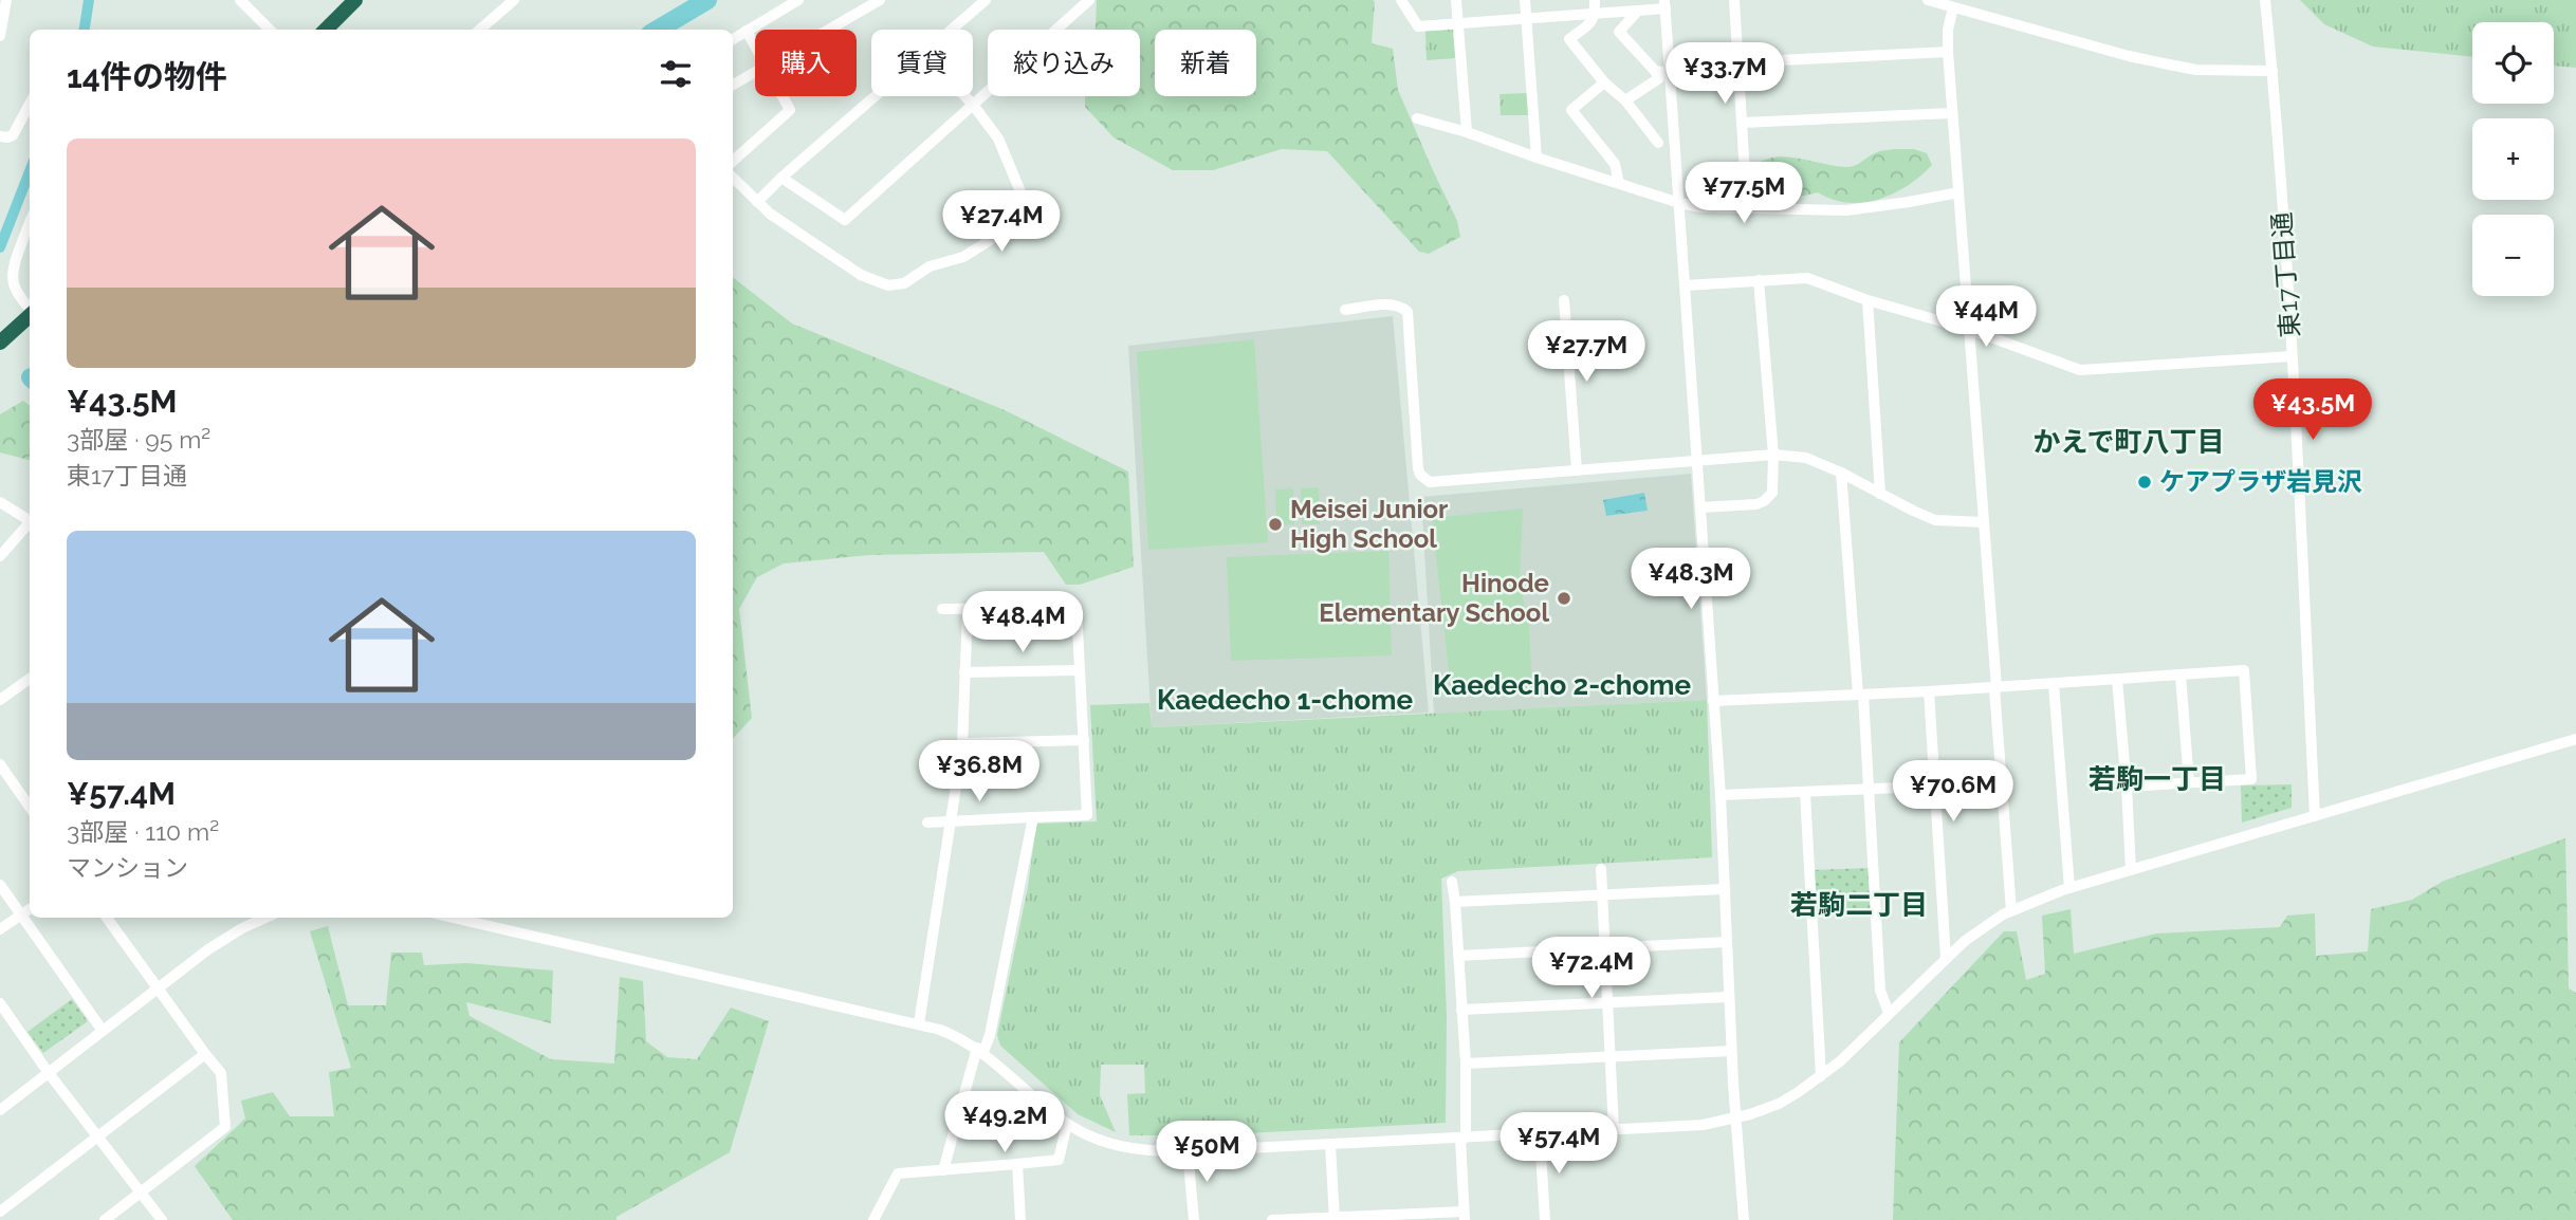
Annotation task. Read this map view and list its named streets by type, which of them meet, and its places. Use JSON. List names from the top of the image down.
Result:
{
  "streets": {
    "street": ["東17丁目通"]
  },
  "districts": [
    "かえで町八丁目",
    "Kaedecho 2-chome",
    "Kaedecho 1-chome",
    "若駒一丁目",
    "若駒二丁目"
  ],
  "places": ["ケアプラザ岩見沢", "Meisei Junior High School", "Hinode Elementary School"],
  "page": {
    "map_buttons": ["+", "−"],
    "chip": [
      "購入",
      "賃貸",
      "絞り込み",
      "新着"
    ],
    "heading": "14件の物件",
    "price": [
      "¥33.7M",
      "¥77.5M",
      "¥27.4M",
      "¥44M",
      "¥27.7M",
      "¥43.5M",
      "¥48.3M",
      "¥48.4M",
      "¥36.8M",
      "¥70.6M",
      "¥72.4M",
      "¥49.2M",
      "¥57.4M",
      "¥50M"
    ],
    "list": [
      {
        "name": "¥43.5M",
        "note": "3部屋 · 95 m² · 東17丁目通"
      },
      {
        "name": "¥57.4M",
        "note": "3部屋 · 110 m² · マンション"
      }
    ]
  }
}
